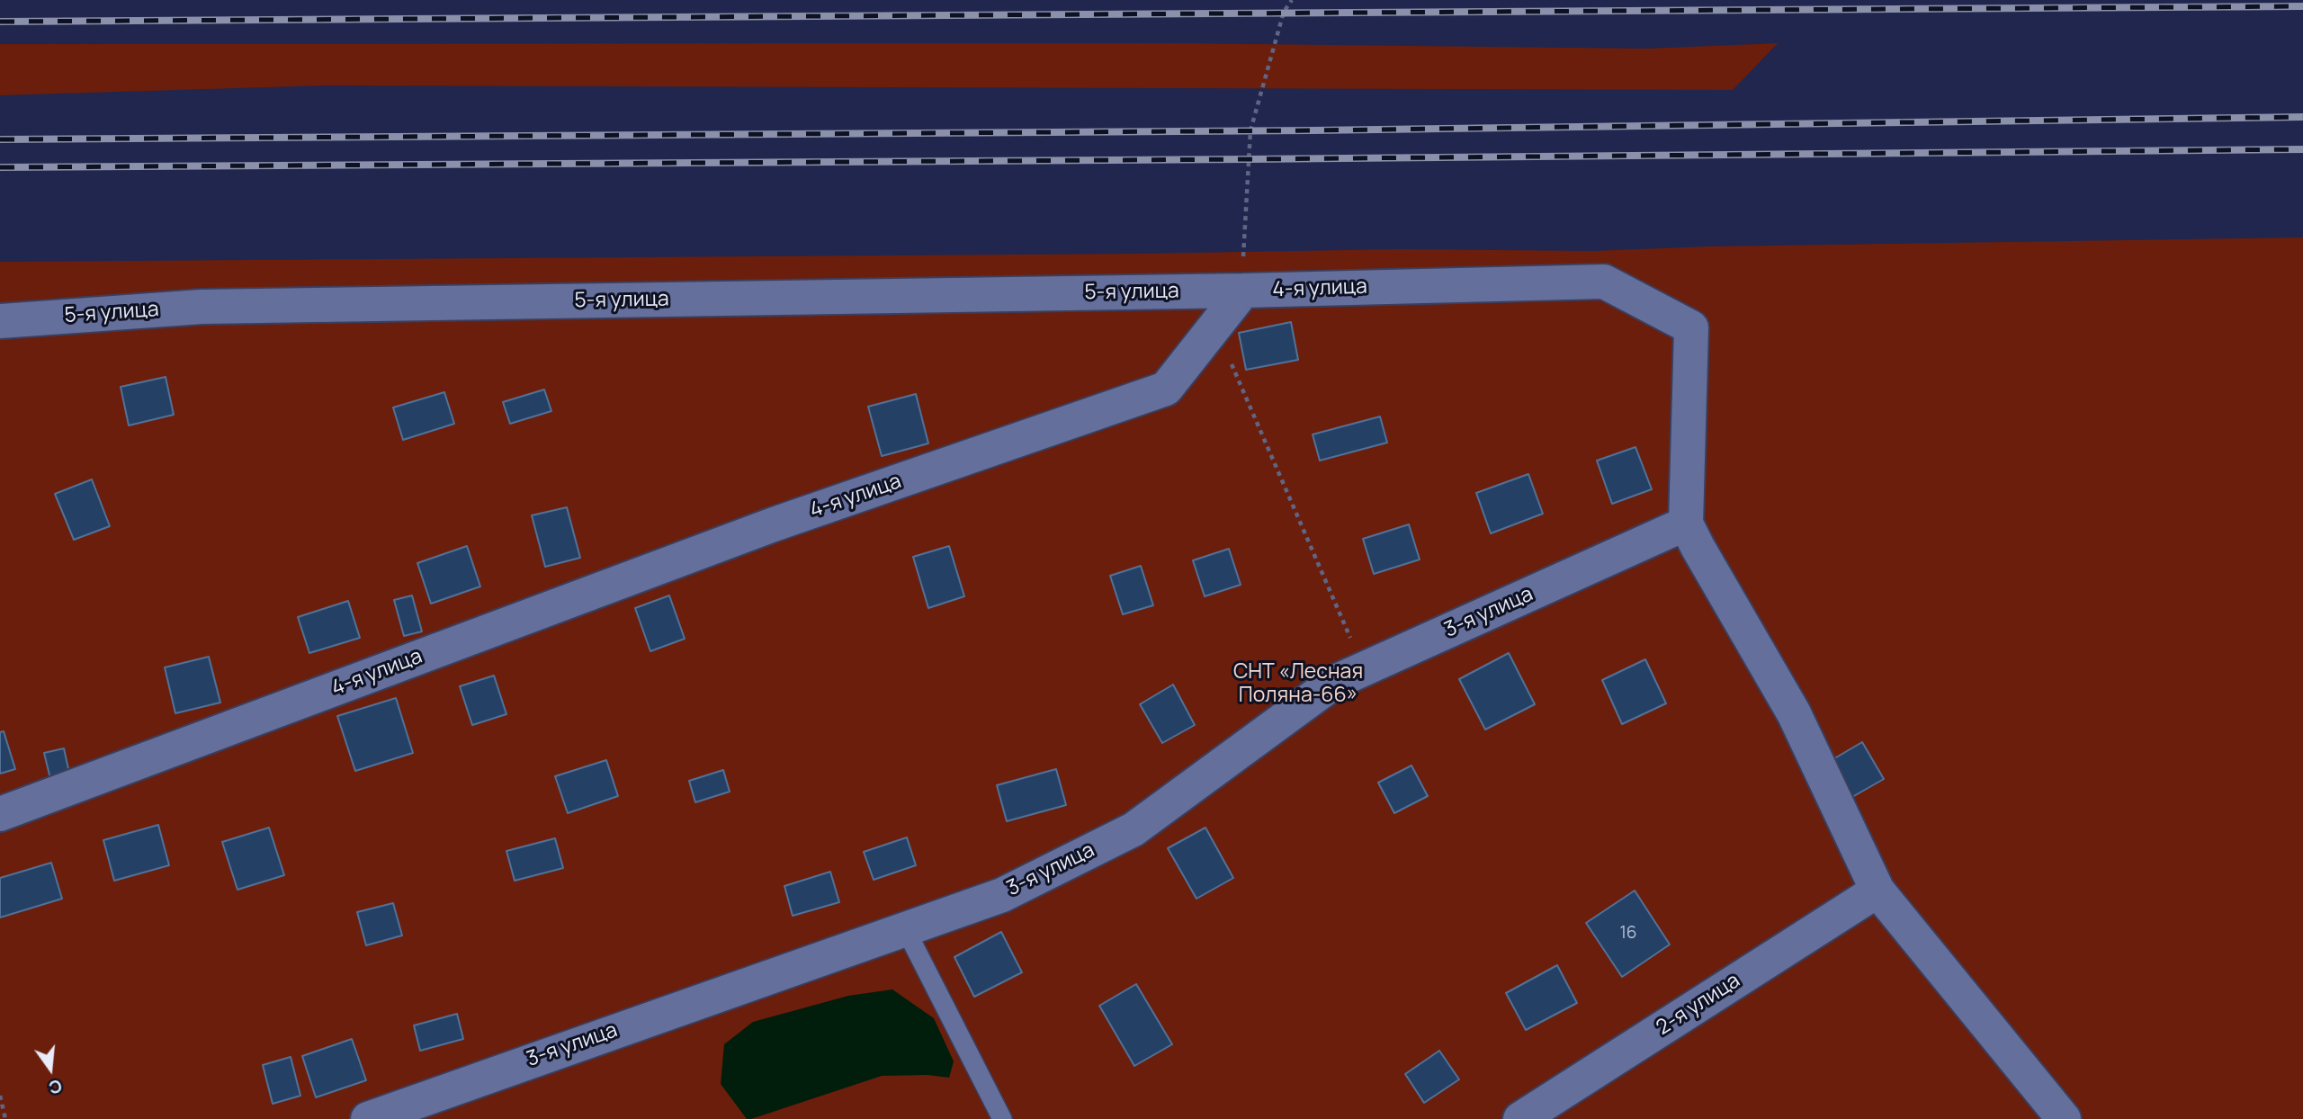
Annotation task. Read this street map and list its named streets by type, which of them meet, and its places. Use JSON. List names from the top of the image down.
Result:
{
  "streets": {
    "street": [
      "4-я улица",
      "5-я улица",
      "3-я улица",
      "2-я улица"
    ]
  },
  "crossings": [
    ["4-я улица", "5-я улица"],
    ["4-я улица", "3-я улица"]
  ],
  "parks": ["СНТ «Лесная Поляна-66»"],
  "house_numbers": ["16"],
  "north": "bottom"
}
